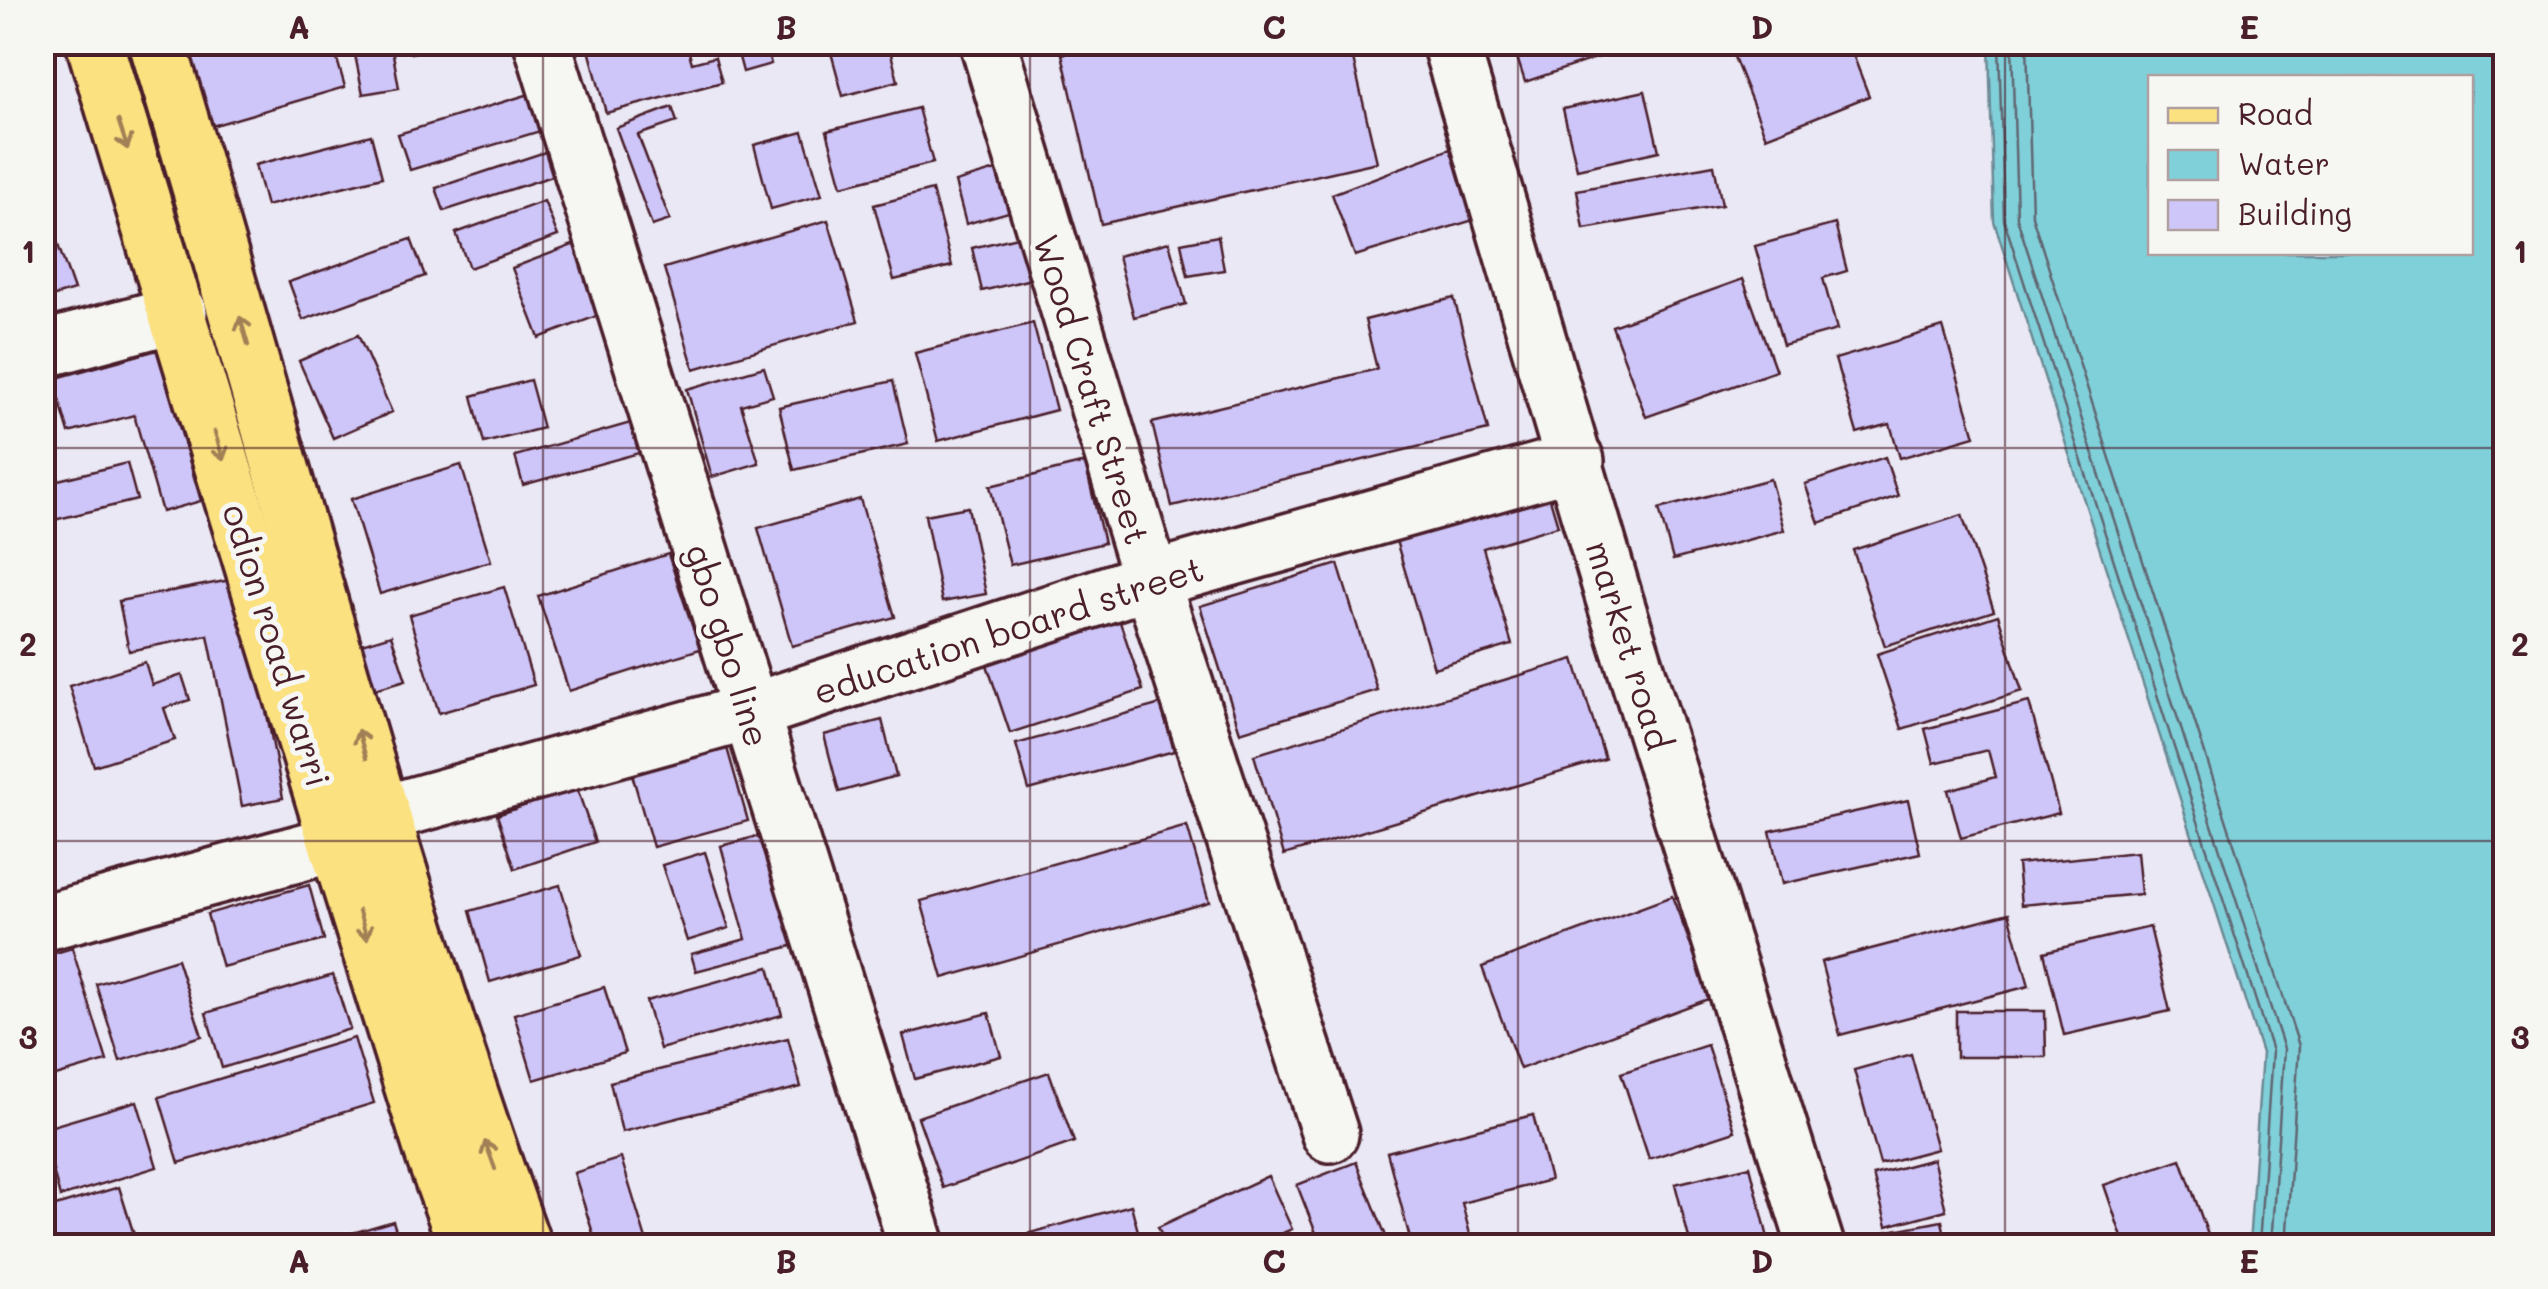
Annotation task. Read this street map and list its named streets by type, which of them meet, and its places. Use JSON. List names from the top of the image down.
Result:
{
  "streets": {
    "main road": ["odion road warri"],
    "street": [
      "Wood Craft Street",
      "education board street",
      "gbo gbo line",
      "market road"
    ]
  },
  "crossings": [
    ["Wood Craft Street", "education board street"],
    ["education board street", "odion road warri"],
    ["education board street", "gbo gbo line"],
    ["education board street", "market road"]
  ],
  "legend": ["Road", "Water", "Building"],
  "grid": {
    "columns": [
      "A",
      "B",
      "C",
      "D",
      "E"
    ],
    "rows": ["1", "2", "3"]
  }
}
